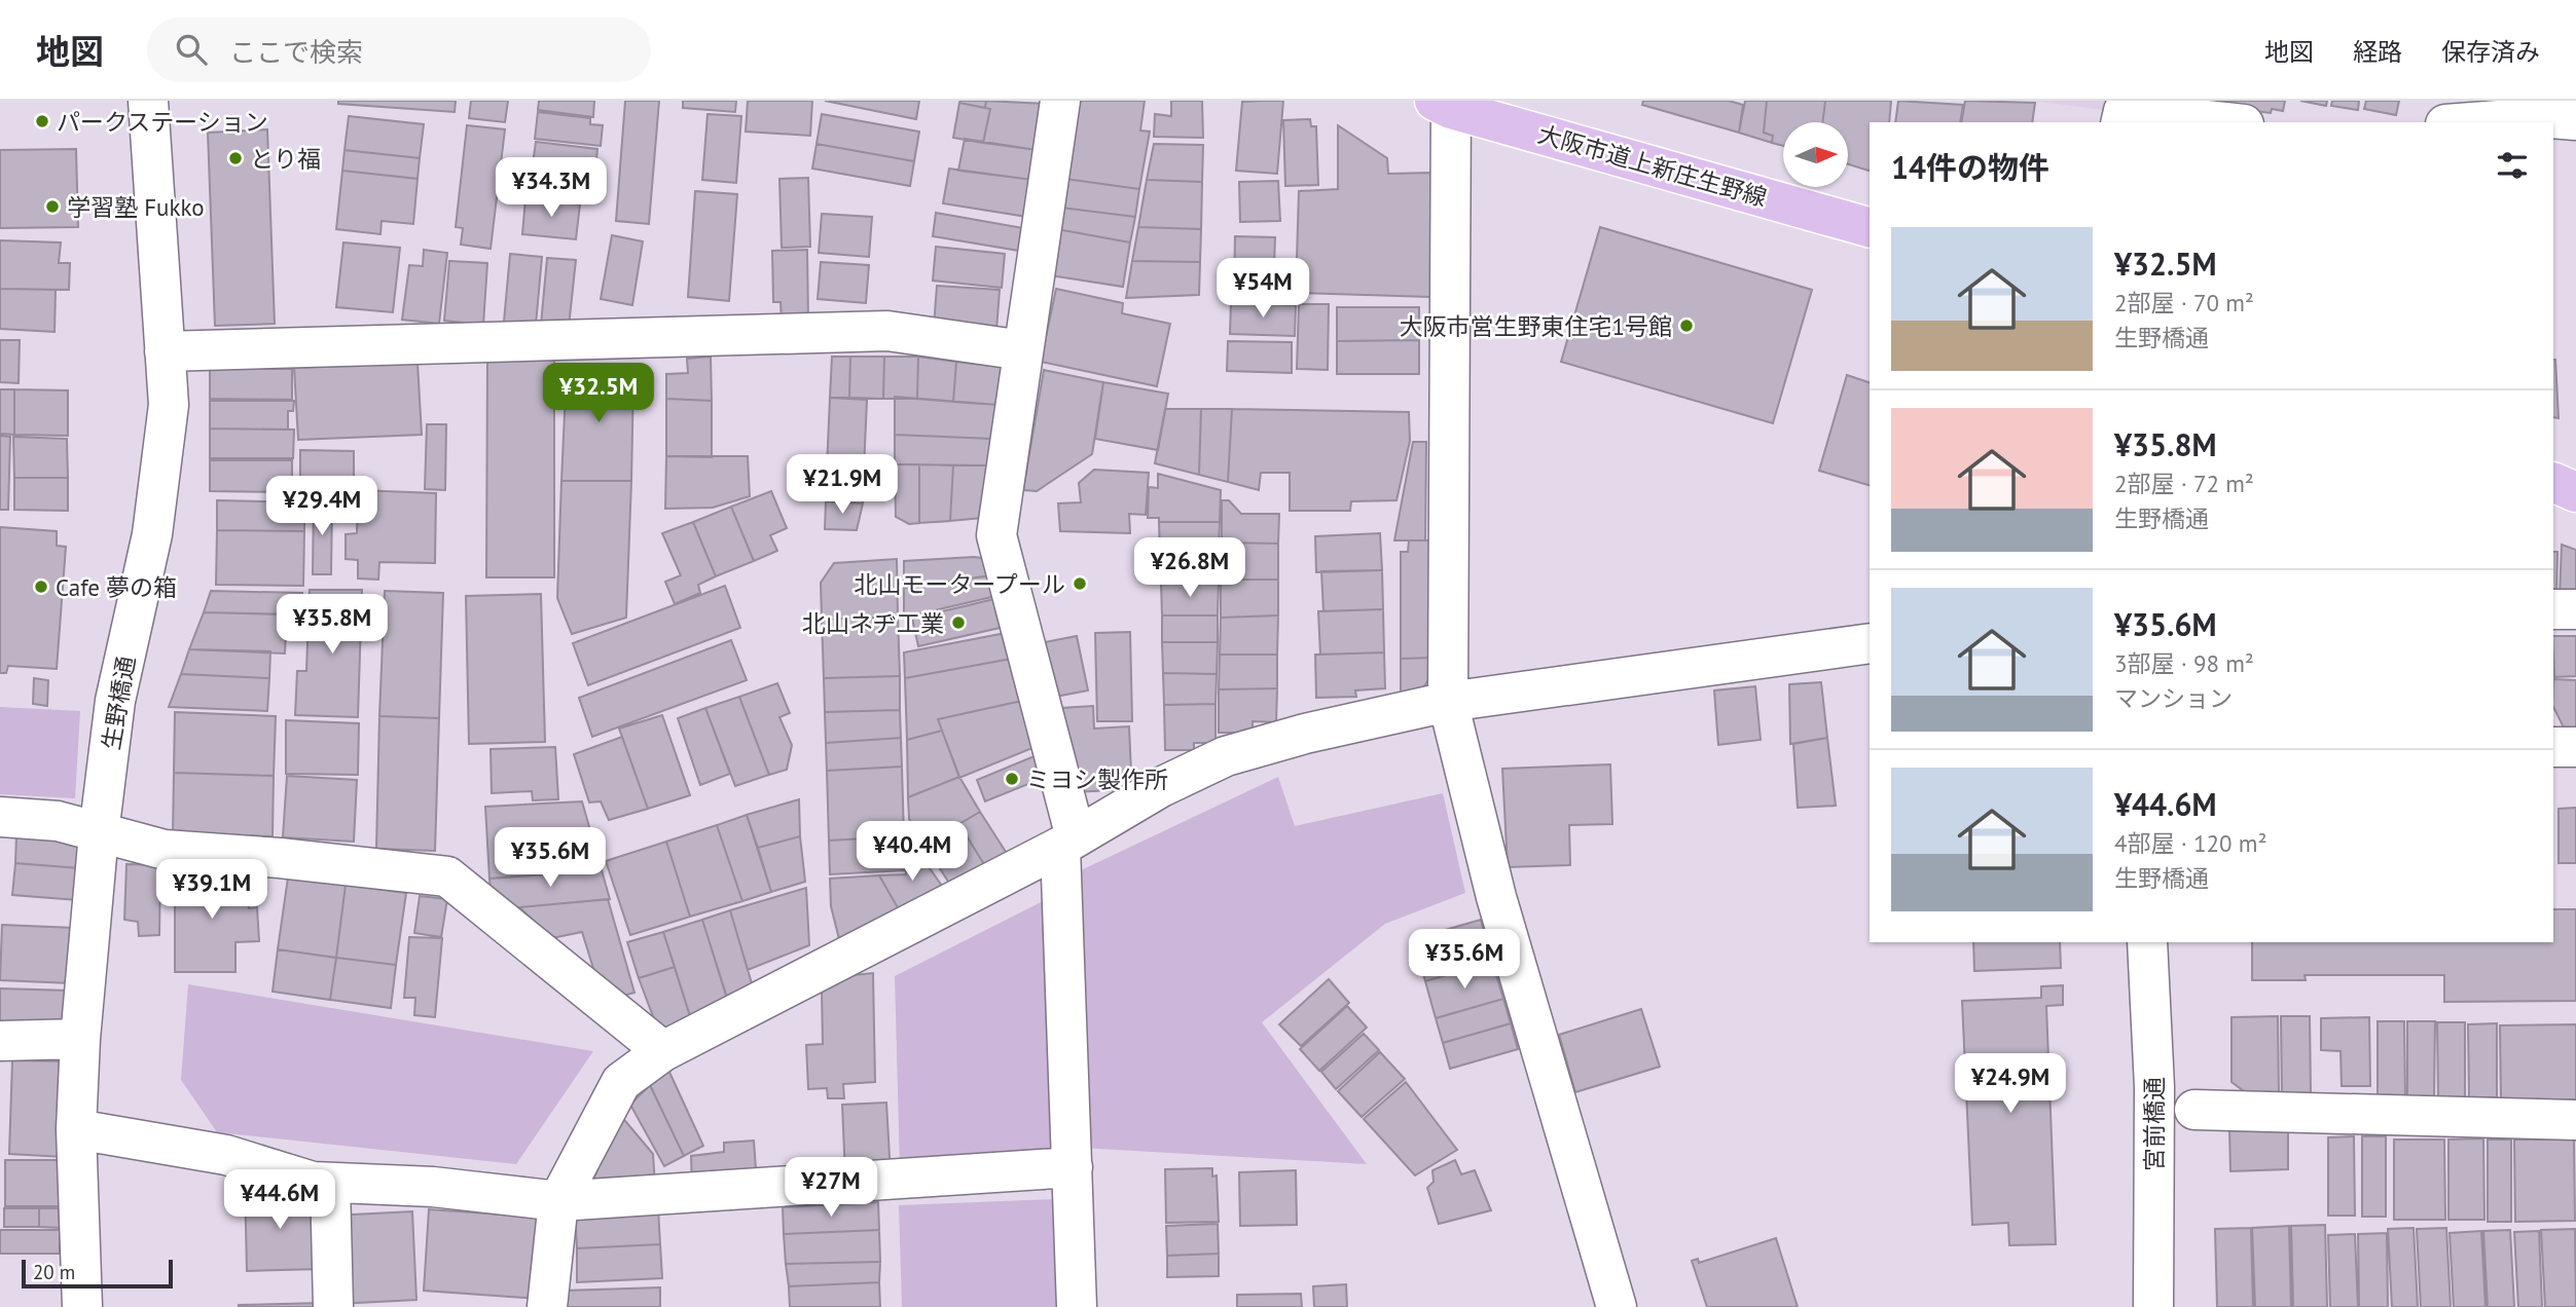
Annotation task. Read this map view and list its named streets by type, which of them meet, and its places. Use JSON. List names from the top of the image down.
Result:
{
  "streets": {
    "main road": ["大阪市道上新庄生野線"],
    "street": ["生野橋通", "宮前橋通"]
  },
  "places": [
    "パークステーション",
    "とり福",
    "学習塾 Fukko",
    "大阪市営生野東住宅1号館",
    "北山モータープール",
    "Cafe 夢の箱",
    "北山ネヂ工業",
    "ミヨシ製作所"
  ],
  "scale_bar": "20 m",
  "north": "right",
  "page": {
    "header": "地図",
    "search": "ここで検索",
    "nav": ["地図", "経路", "保存済み"],
    "heading": "14件の物件",
    "price": [
      "¥34.3M",
      "¥54M",
      "¥32.5M",
      "¥21.9M",
      "¥29.4M",
      "¥26.8M",
      "¥35.8M",
      "¥40.4M",
      "¥35.6M",
      "¥39.1M",
      "¥35.6M",
      "¥24.9M",
      "¥27M",
      "¥44.6M"
    ],
    "list": [
      {
        "name": "¥32.5M",
        "note": "2部屋 · 70 m² · 生野橋通"
      },
      {
        "name": "¥35.8M",
        "note": "2部屋 · 72 m² · 生野橋通"
      },
      {
        "name": "¥35.6M",
        "note": "3部屋 · 98 m² · マンション"
      },
      {
        "name": "¥44.6M",
        "note": "4部屋 · 120 m² · 生野橋通"
      }
    ],
    "scale": "20 m"
  }
}
